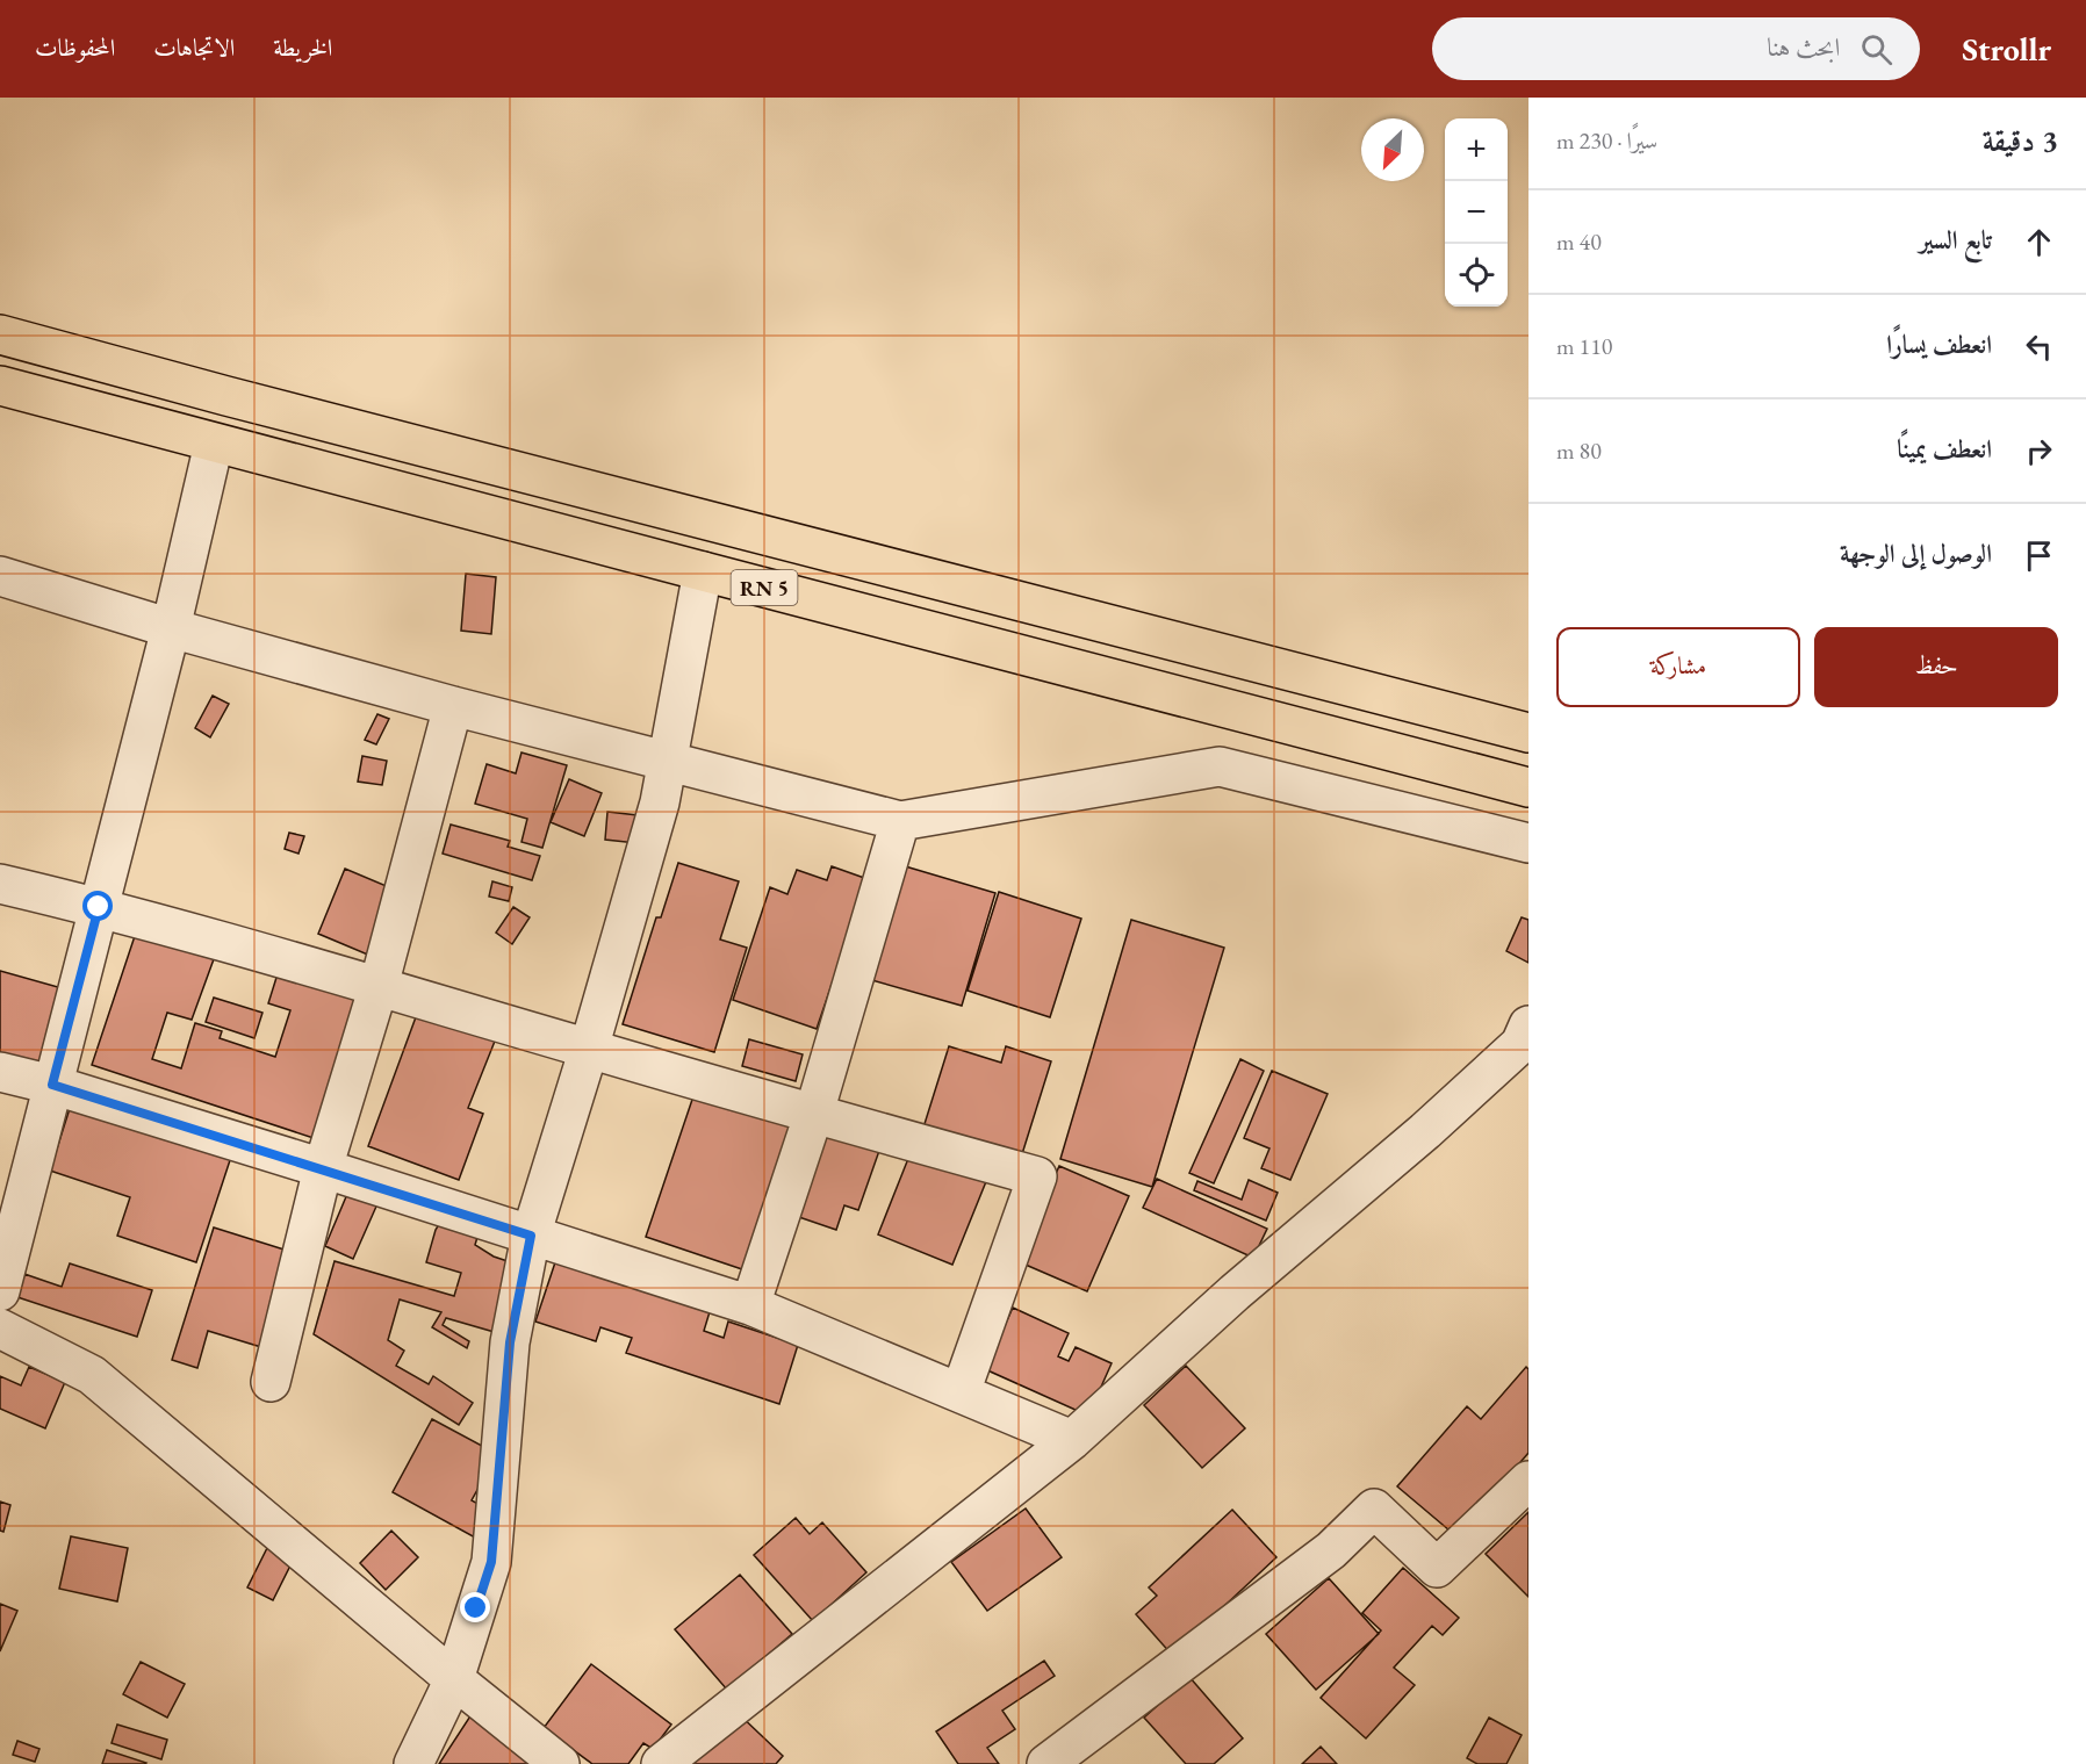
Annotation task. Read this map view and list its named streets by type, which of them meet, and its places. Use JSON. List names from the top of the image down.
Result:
{
  "streets": {
    "highway": ["RN 5"]
  },
  "north": "bottom left",
  "page": {
    "header": "Strollr",
    "search": "ابحث هنا",
    "nav": ["الخريطة", "الاتجاهات", "المحفوظات"],
    "heading": ["3 دقيقة", "سيرًا · 230 m"],
    "map_buttons": ["+", "−"],
    "list": [
      ["تابع السير", "40 m"],
      ["انعطف يسارًا", "110 m"],
      ["انعطف يمينًا", "80 m"],
      "الوصول إلى الوجهة"
    ],
    "buttons": ["حفظ", "مشاركة"]
  }
}
